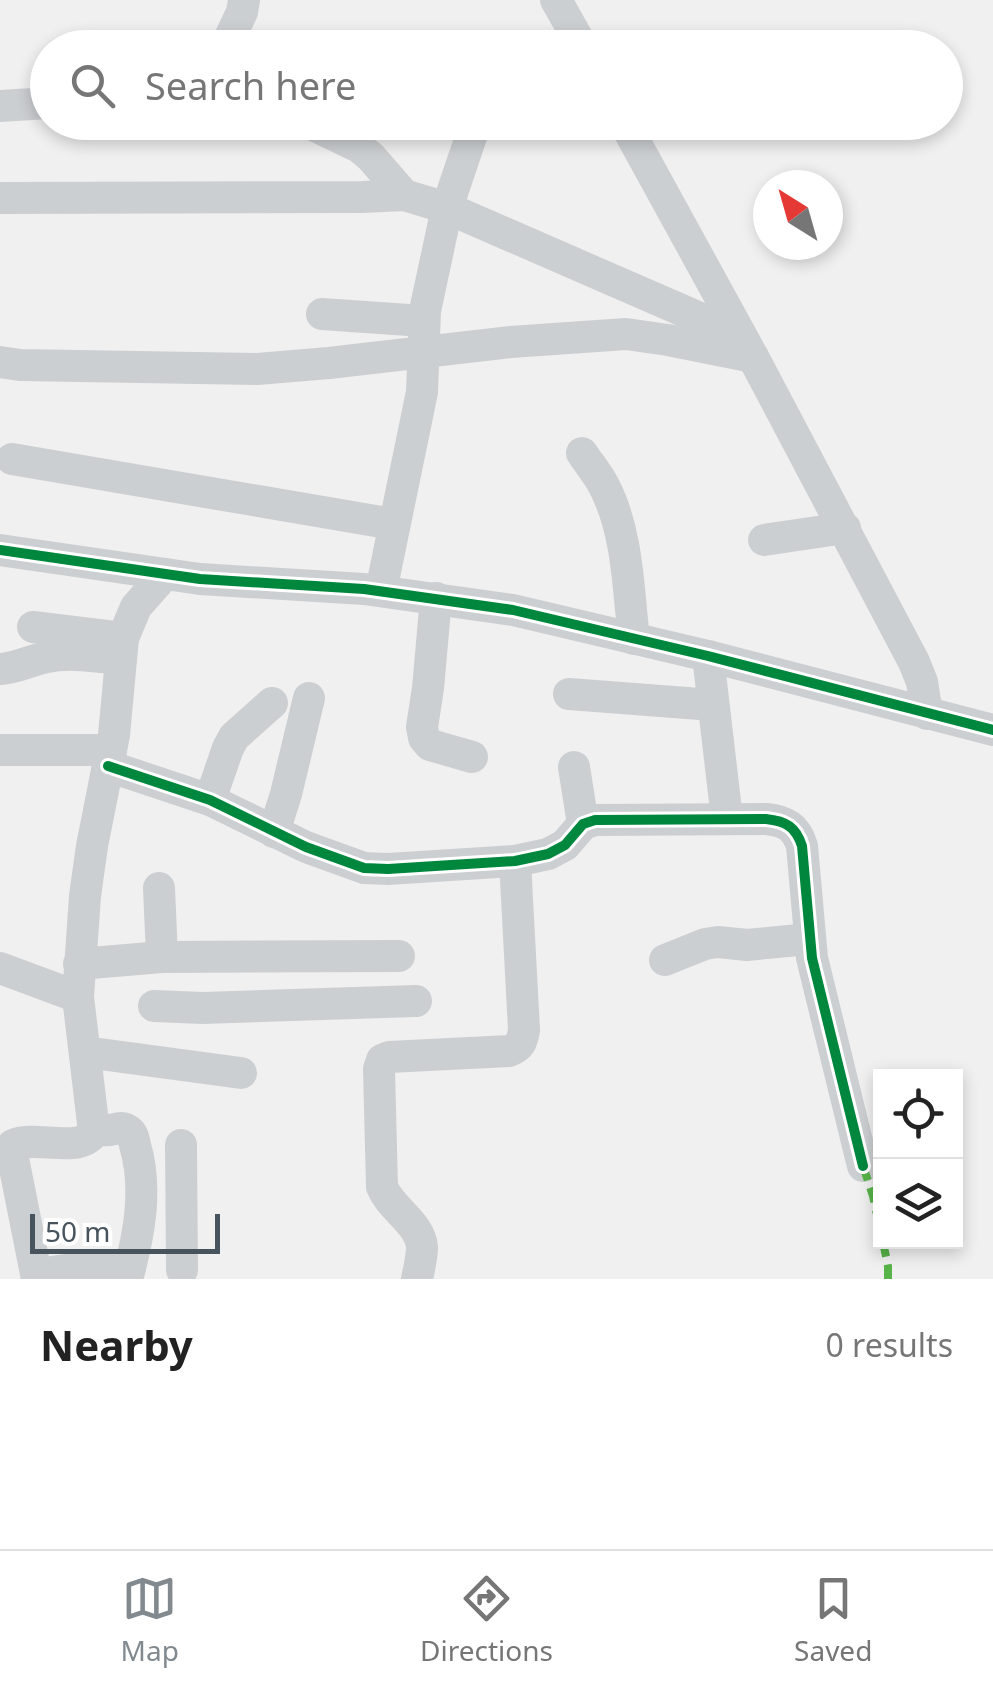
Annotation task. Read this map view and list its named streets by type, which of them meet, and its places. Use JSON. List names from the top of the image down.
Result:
{
  "scale_bar": "50 m",
  "north": "top left",
  "page": {
    "search": "Search here",
    "scale": "50 m",
    "heading": ["Nearby", "0 results"],
    "nav": ["Map", "Directions", "Saved"]
  }
}
